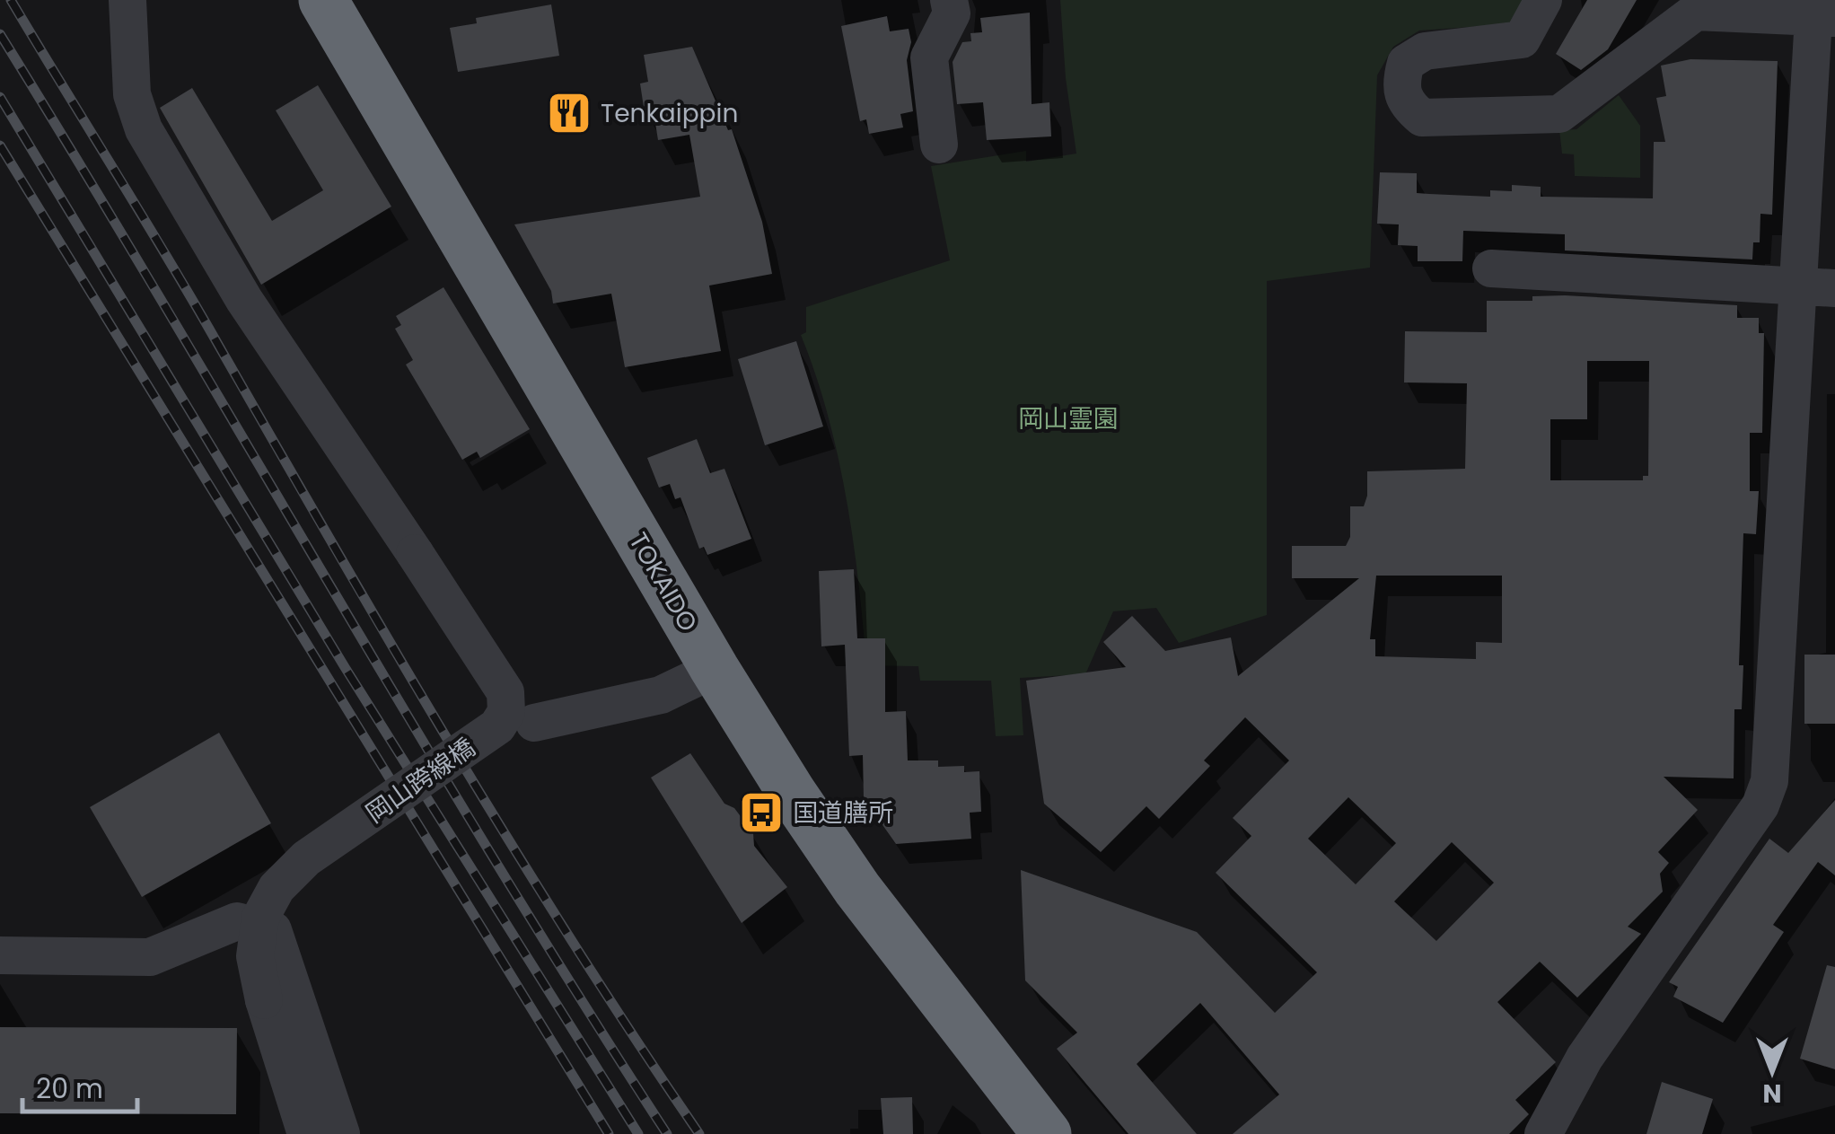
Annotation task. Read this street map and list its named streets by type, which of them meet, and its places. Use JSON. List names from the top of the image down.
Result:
{
  "streets": {
    "highway": ["TOKAIDO"],
    "street": ["岡山跨線橋"]
  },
  "parks": ["岡山霊園"],
  "places": {
    "restaurant": ["Tenkaippin"],
    "bus stop": ["国道膳所"]
  },
  "scale_bar": "20 m",
  "north": "bottom"
}
